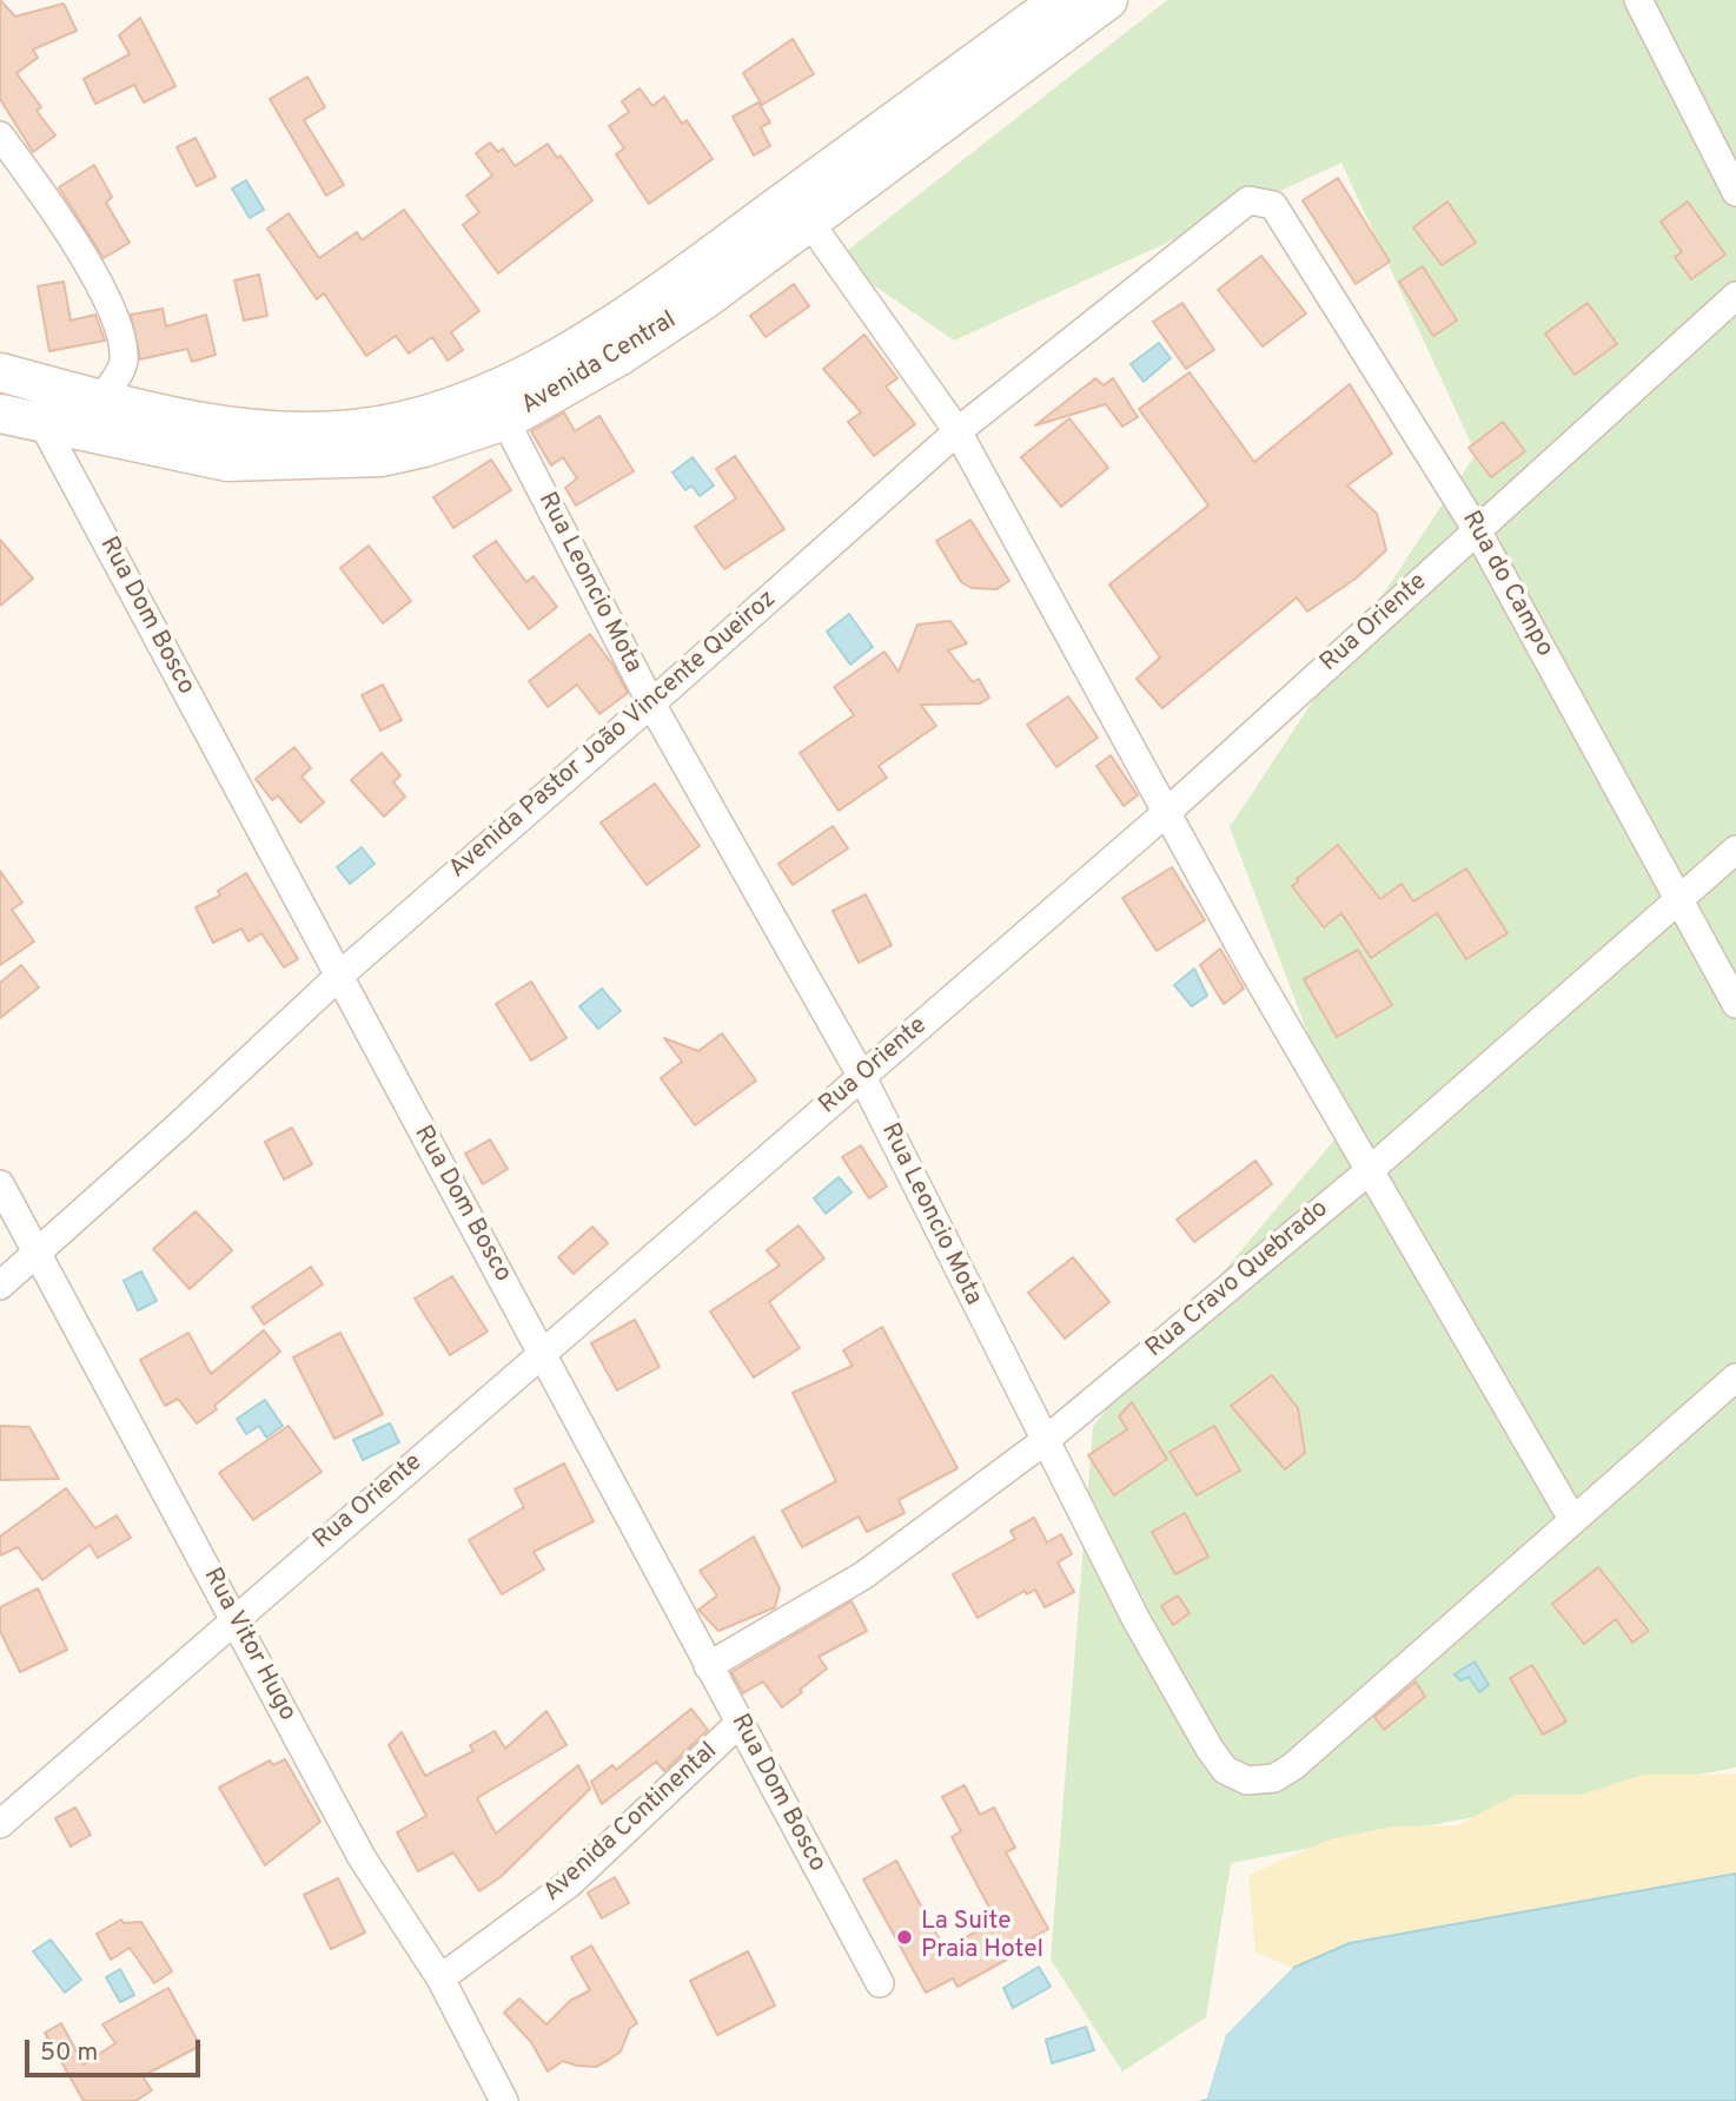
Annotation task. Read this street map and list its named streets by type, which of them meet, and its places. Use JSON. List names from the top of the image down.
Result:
{
  "streets": {
    "main road": ["Avenida Central"],
    "street": [
      "Rua Leoncio Mota",
      "Rua do Campo",
      "Rua Dom Bosco",
      "Rua Oriente",
      "Avenida Pastor João Vincente Queiroz",
      "Rua Cravo Quebrado",
      "Rua Vitor Hugo",
      "Avenida Continental"
    ]
  },
  "crossings": [
    ["Avenida Central", "Rua Leoncio Mota"],
    ["Avenida Central", "Rua Dom Bosco"],
    ["Rua Leoncio Mota", "Rua Oriente"],
    ["Rua Leoncio Mota", "Avenida Pastor João Vincente Queiroz"],
    ["Rua Leoncio Mota", "Rua Cravo Quebrado"],
    ["Rua do Campo", "Rua Oriente"],
    ["Rua do Campo", "Avenida Pastor João Vincente Queiroz"],
    ["Rua do Campo", "Rua Cravo Quebrado"],
    ["Rua Dom Bosco", "Rua Oriente"],
    ["Rua Dom Bosco", "Avenida Pastor João Vincente Queiroz"],
    ["Rua Dom Bosco", "Rua Cravo Quebrado"],
    ["Rua Dom Bosco", "Avenida Continental"],
    ["Rua Oriente", "Rua Vitor Hugo"],
    ["Avenida Pastor João Vincente Queiroz", "Rua Vitor Hugo"],
    ["Rua Vitor Hugo", "Avenida Continental"]
  ],
  "places": ["La Suite Praia Hotel"],
  "scale_bar": "50 m"
}
